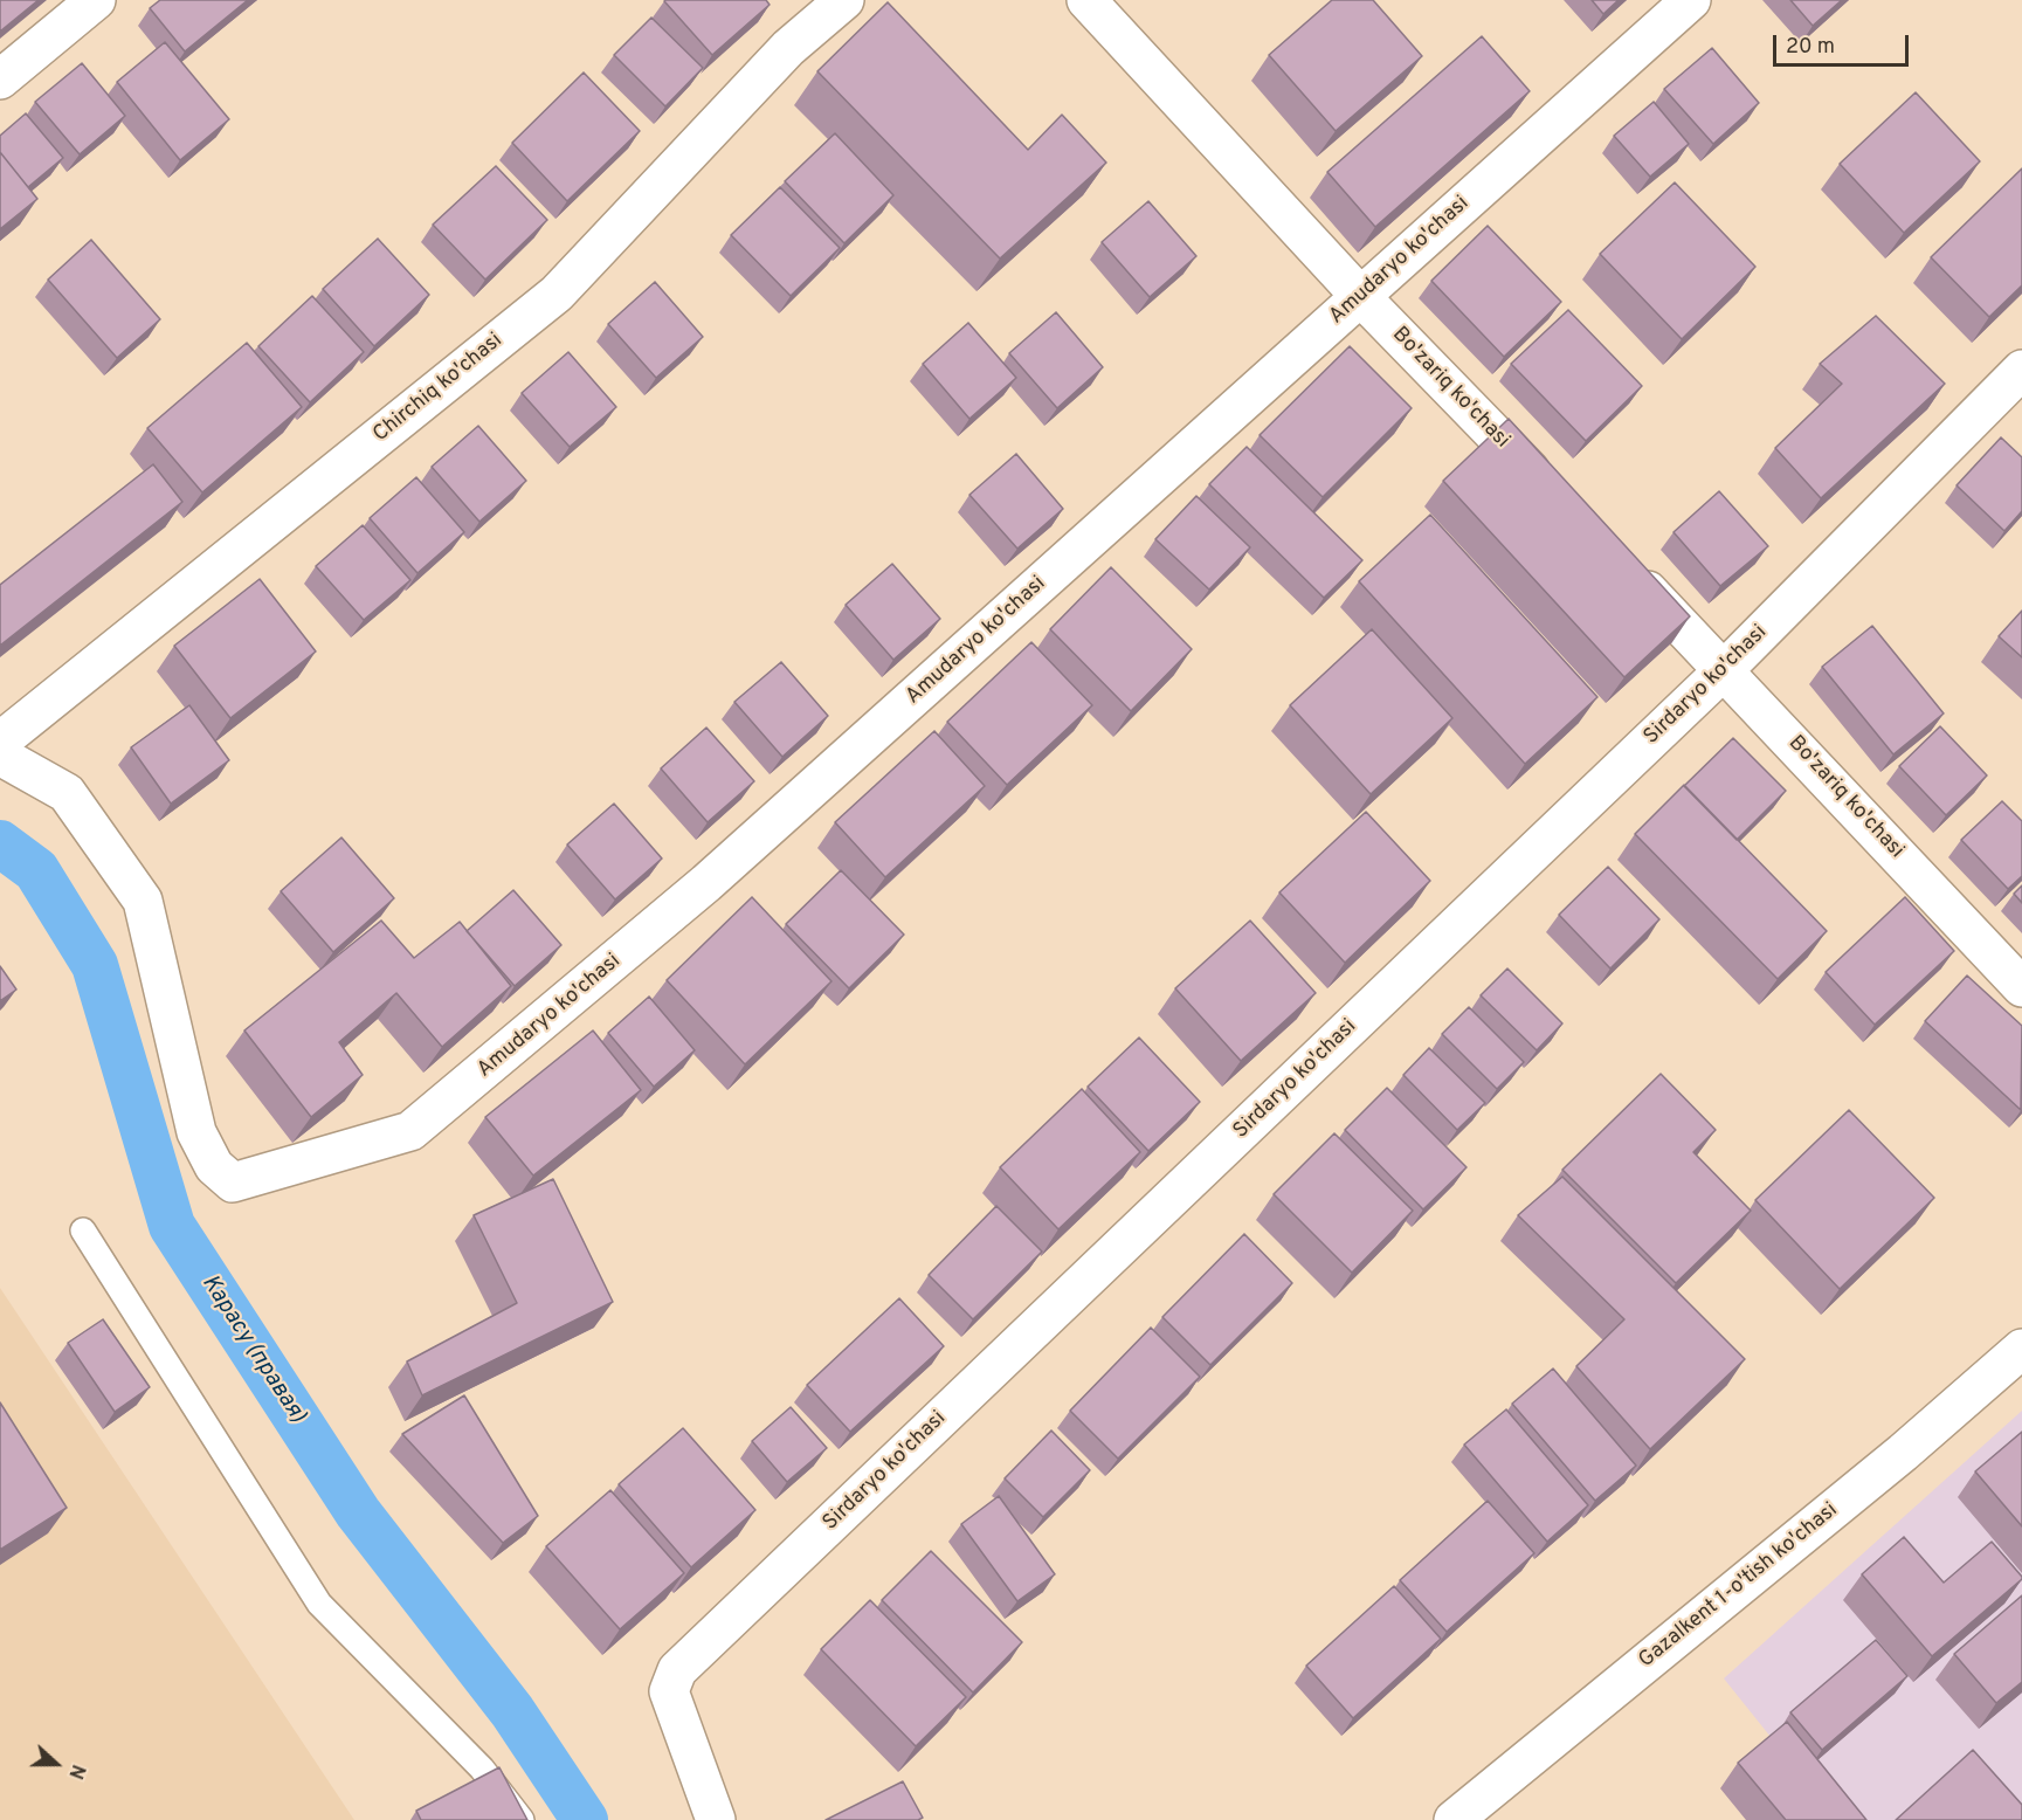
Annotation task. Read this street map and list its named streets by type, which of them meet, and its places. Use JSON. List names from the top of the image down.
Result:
{
  "streets": {
    "street": [
      "Amudaryo ko'chasi",
      "Chirchiq ko'chasi",
      "Bo'zariq ko'chasi",
      "Sirdaryo ko'chasi",
      "Gazalkent 1-o'tish ko'chasi"
    ]
  },
  "crossings": [
    ["Amudaryo ko'chasi", "Bo'zariq ko'chasi"],
    ["Bo'zariq ko'chasi", "Sirdaryo ko'chasi"]
  ],
  "water": ["Карасу (правая)"],
  "scale_bar": "20 m",
  "north": "right"
}
